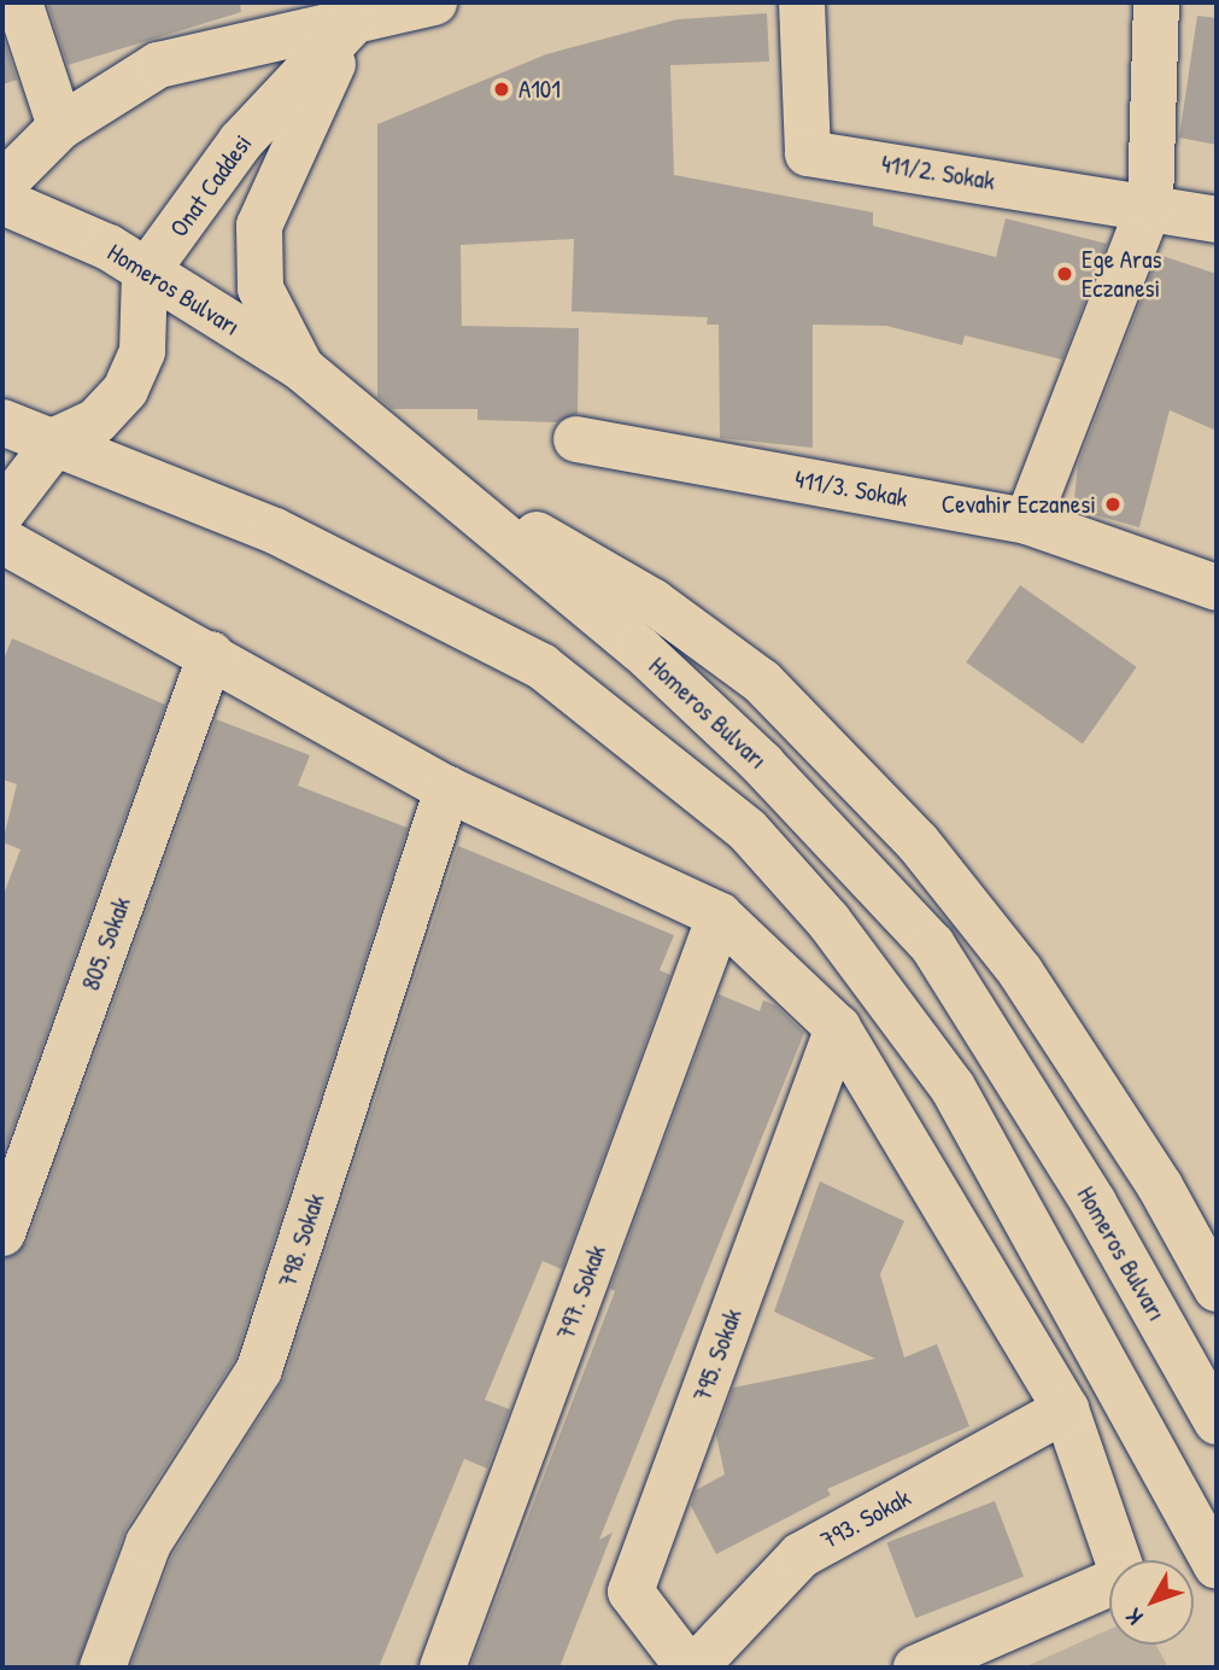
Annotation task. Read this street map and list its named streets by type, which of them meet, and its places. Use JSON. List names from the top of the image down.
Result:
{
  "streets": {
    "street": [
      "411/2. Sokak",
      "Onat Caddesi",
      "Homeros Bulvarı",
      "411/3. Sokak",
      "805. Sokak",
      "798. Sokak",
      "797. Sokak",
      "795. Sokak",
      "793. Sokak"
    ]
  },
  "crossings": [
    ["Onat Caddesi", "Homeros Bulvarı"],
    ["795. Sokak", "793. Sokak"]
  ],
  "places": ["A101", "Ege Aras Eczanesi", "Cevahir Eczanesi"],
  "north": "bottom left"
}
